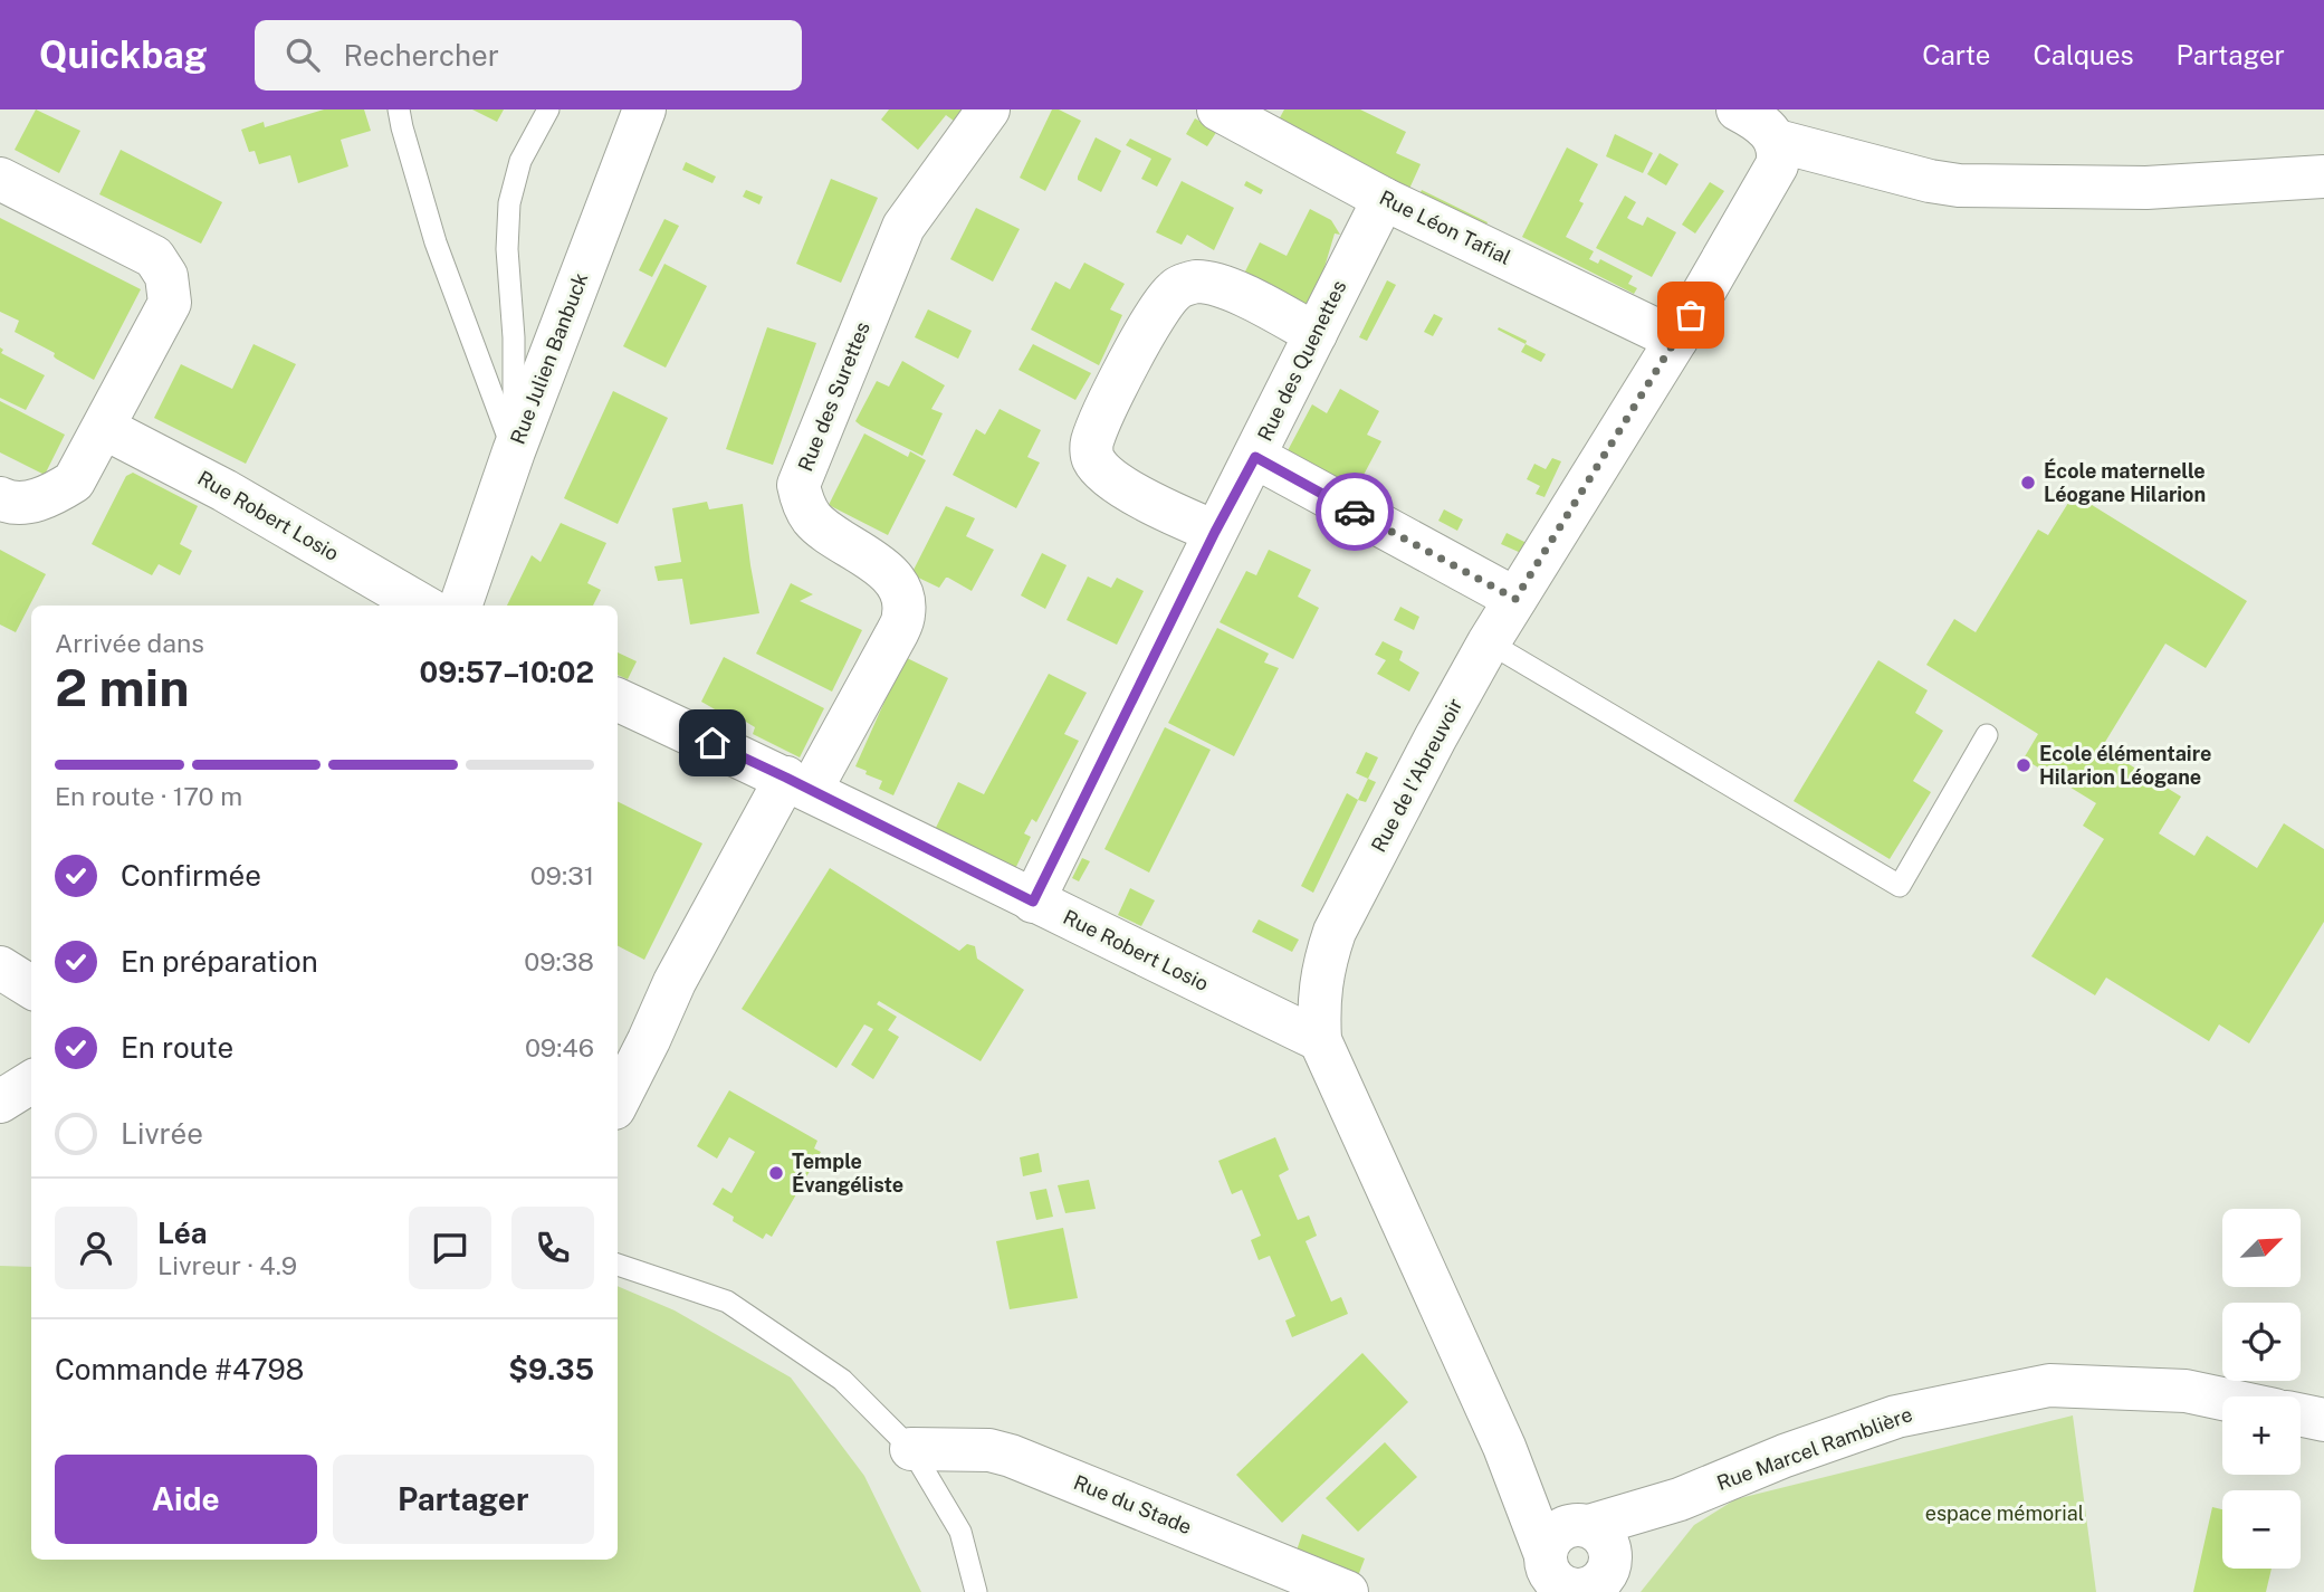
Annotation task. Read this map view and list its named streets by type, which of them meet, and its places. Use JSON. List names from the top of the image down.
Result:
{
  "streets": {
    "street": [
      "Rue Léon Tafial",
      "Rue Julien Banbuck",
      "Rue des Quenettes",
      "Rue des Surettes",
      "Rue Robert Losio",
      "Rue de l'Abreuvoir",
      "Rue Marcel Ramblière",
      "Rue du Stade"
    ]
  },
  "crossings": [
    ["Rue Léon Tafial", "Rue des Quenettes"],
    ["Rue Léon Tafial", "Rue de l'Abreuvoir"],
    ["Rue des Quenettes", "Rue Robert Losio"],
    ["Rue des Surettes", "Rue Robert Losio"],
    ["Rue Robert Losio", "Rue de l'Abreuvoir"],
    ["Rue de l'Abreuvoir", "Rue Marcel Ramblière"]
  ],
  "parks": ["espace mémorial"],
  "places": ["École maternelle Léogane Hilarion", "Ecole élémentaire Hilarion Léogane", "Temple Évangéliste"],
  "north": "top right",
  "page": {
    "header": "Quickbag",
    "search": "Rechercher",
    "nav": ["Carte", "Calques", "Partager"],
    "heading": ["2 min", "Arrivée dans", "09:57–10:02"],
    "panel": [
      "Léa",
      "Livreur · 4.9",
      "Commande #4798",
      "$9.35"
    ],
    "bar": "En route · 170 m",
    "list": [
      ["Confirmée", "09:31"],
      ["En préparation", "09:38"],
      ["En route", "09:46"],
      "Livrée"
    ],
    "map_buttons": ["+", "−"],
    "buttons": ["Aide", "Partager"]
  }
}
